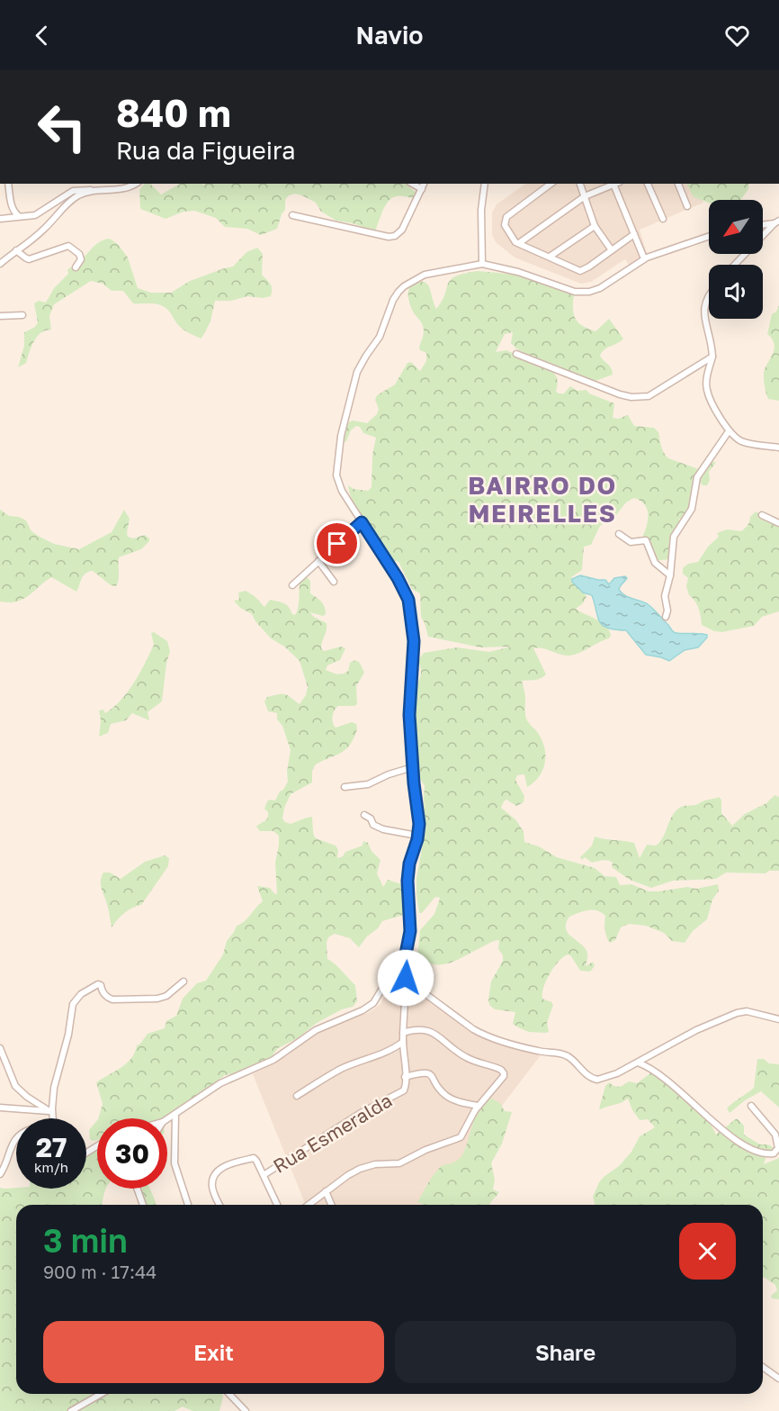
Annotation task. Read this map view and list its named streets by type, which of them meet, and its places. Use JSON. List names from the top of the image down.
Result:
{
  "streets": {
    "street": ["Rua Esmeralda"]
  },
  "districts": ["BAIRRO DO MEIRELLES"],
  "north": "bottom left",
  "page": {
    "header": "Navio",
    "turn": ["840 m", "Rua da Figueira"],
    "speed": "27 km/h",
    "limit": "30",
    "heading": ["3 min", "900 m · 17:44"],
    "buttons": ["Exit", "Share"]
  }
}
